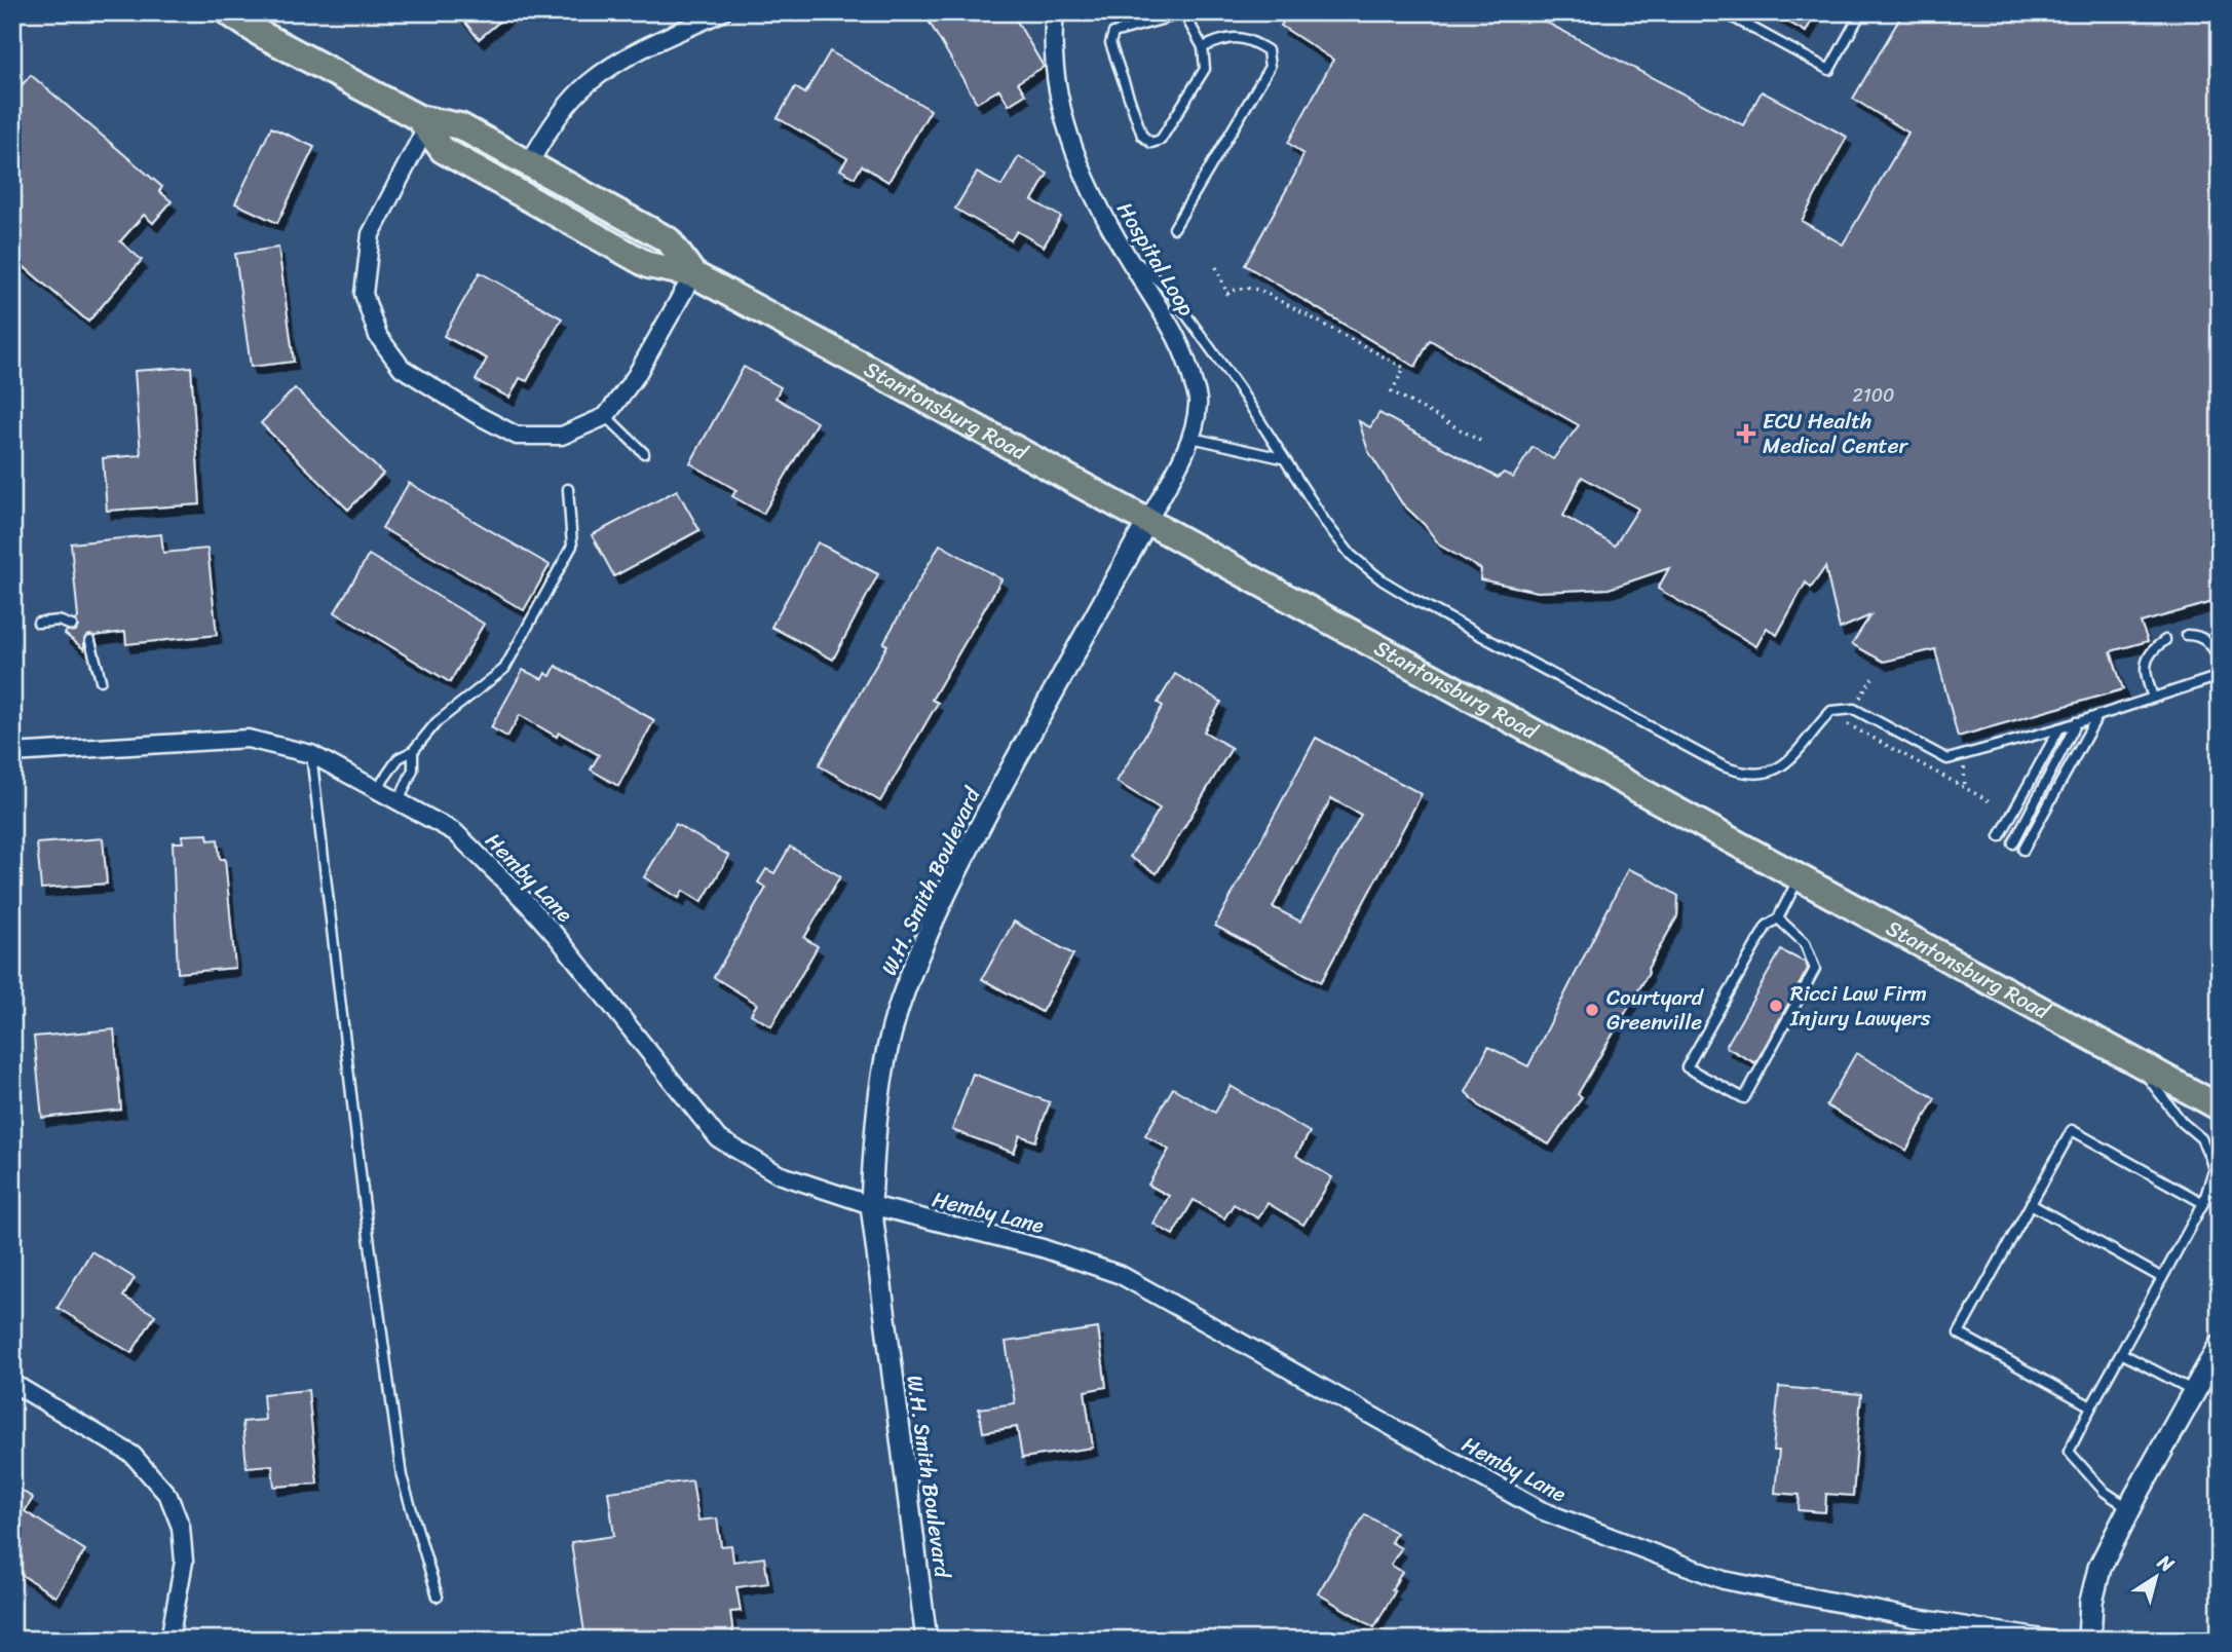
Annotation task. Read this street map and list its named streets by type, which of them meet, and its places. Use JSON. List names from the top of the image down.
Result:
{
  "streets": {
    "main road": ["Stantonsburg Road"],
    "street": ["Hospital Loop", "Hemby Lane", "W.H. Smith Boulevard"]
  },
  "crossings": [
    ["Hospital Loop", "Stantonsburg Road"],
    ["Hospital Loop", "W.H. Smith Boulevard"],
    ["Stantonsburg Road", "W.H. Smith Boulevard"],
    ["Hemby Lane", "W.H. Smith Boulevard"]
  ],
  "places": {
    "health": ["ECU Health Medical Center"],
    "other": ["Ricci Law Firm Injury Lawyers", "Courtyard Greenville"]
  },
  "house_numbers": ["2100"],
  "north": "top right"
}
